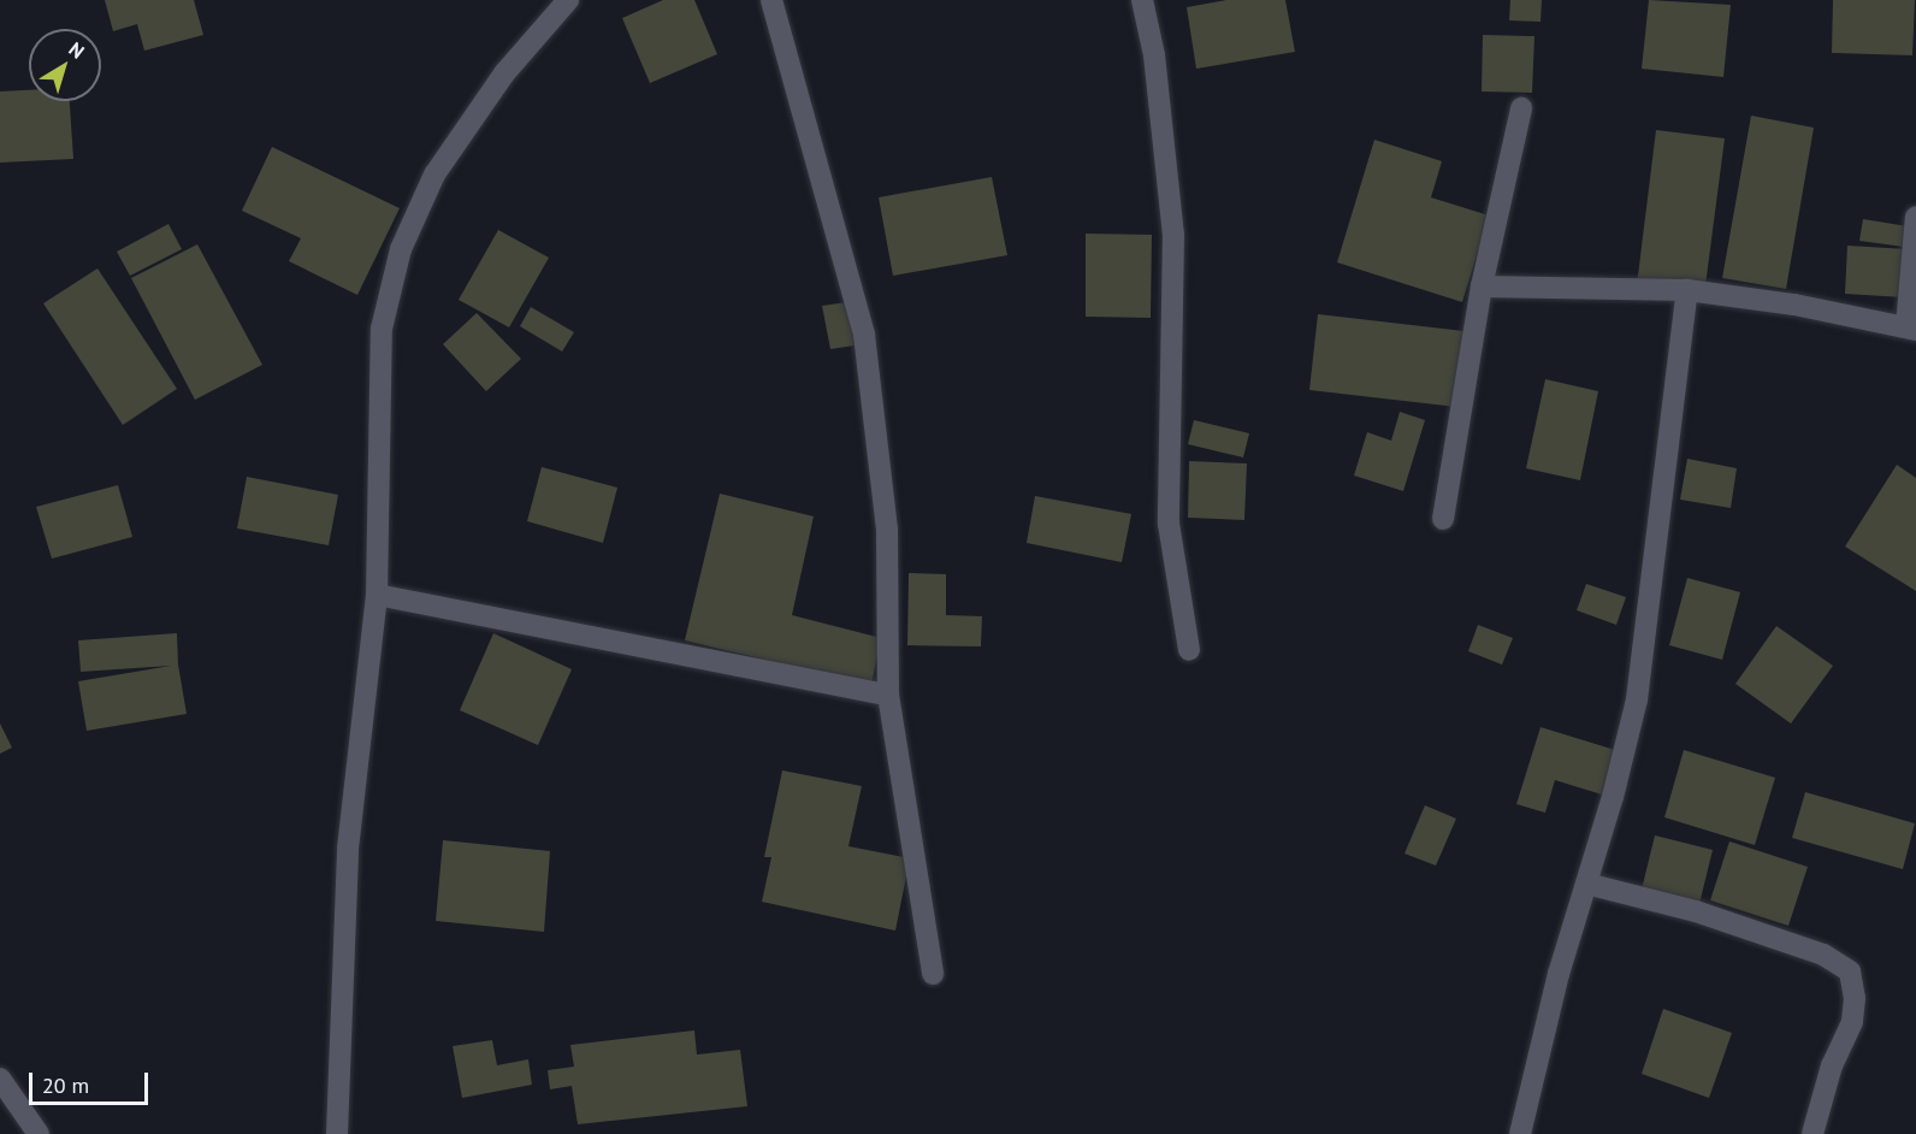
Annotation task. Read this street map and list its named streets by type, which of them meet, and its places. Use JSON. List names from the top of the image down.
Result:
{
  "scale_bar": "20 m",
  "north": "top right"
}
